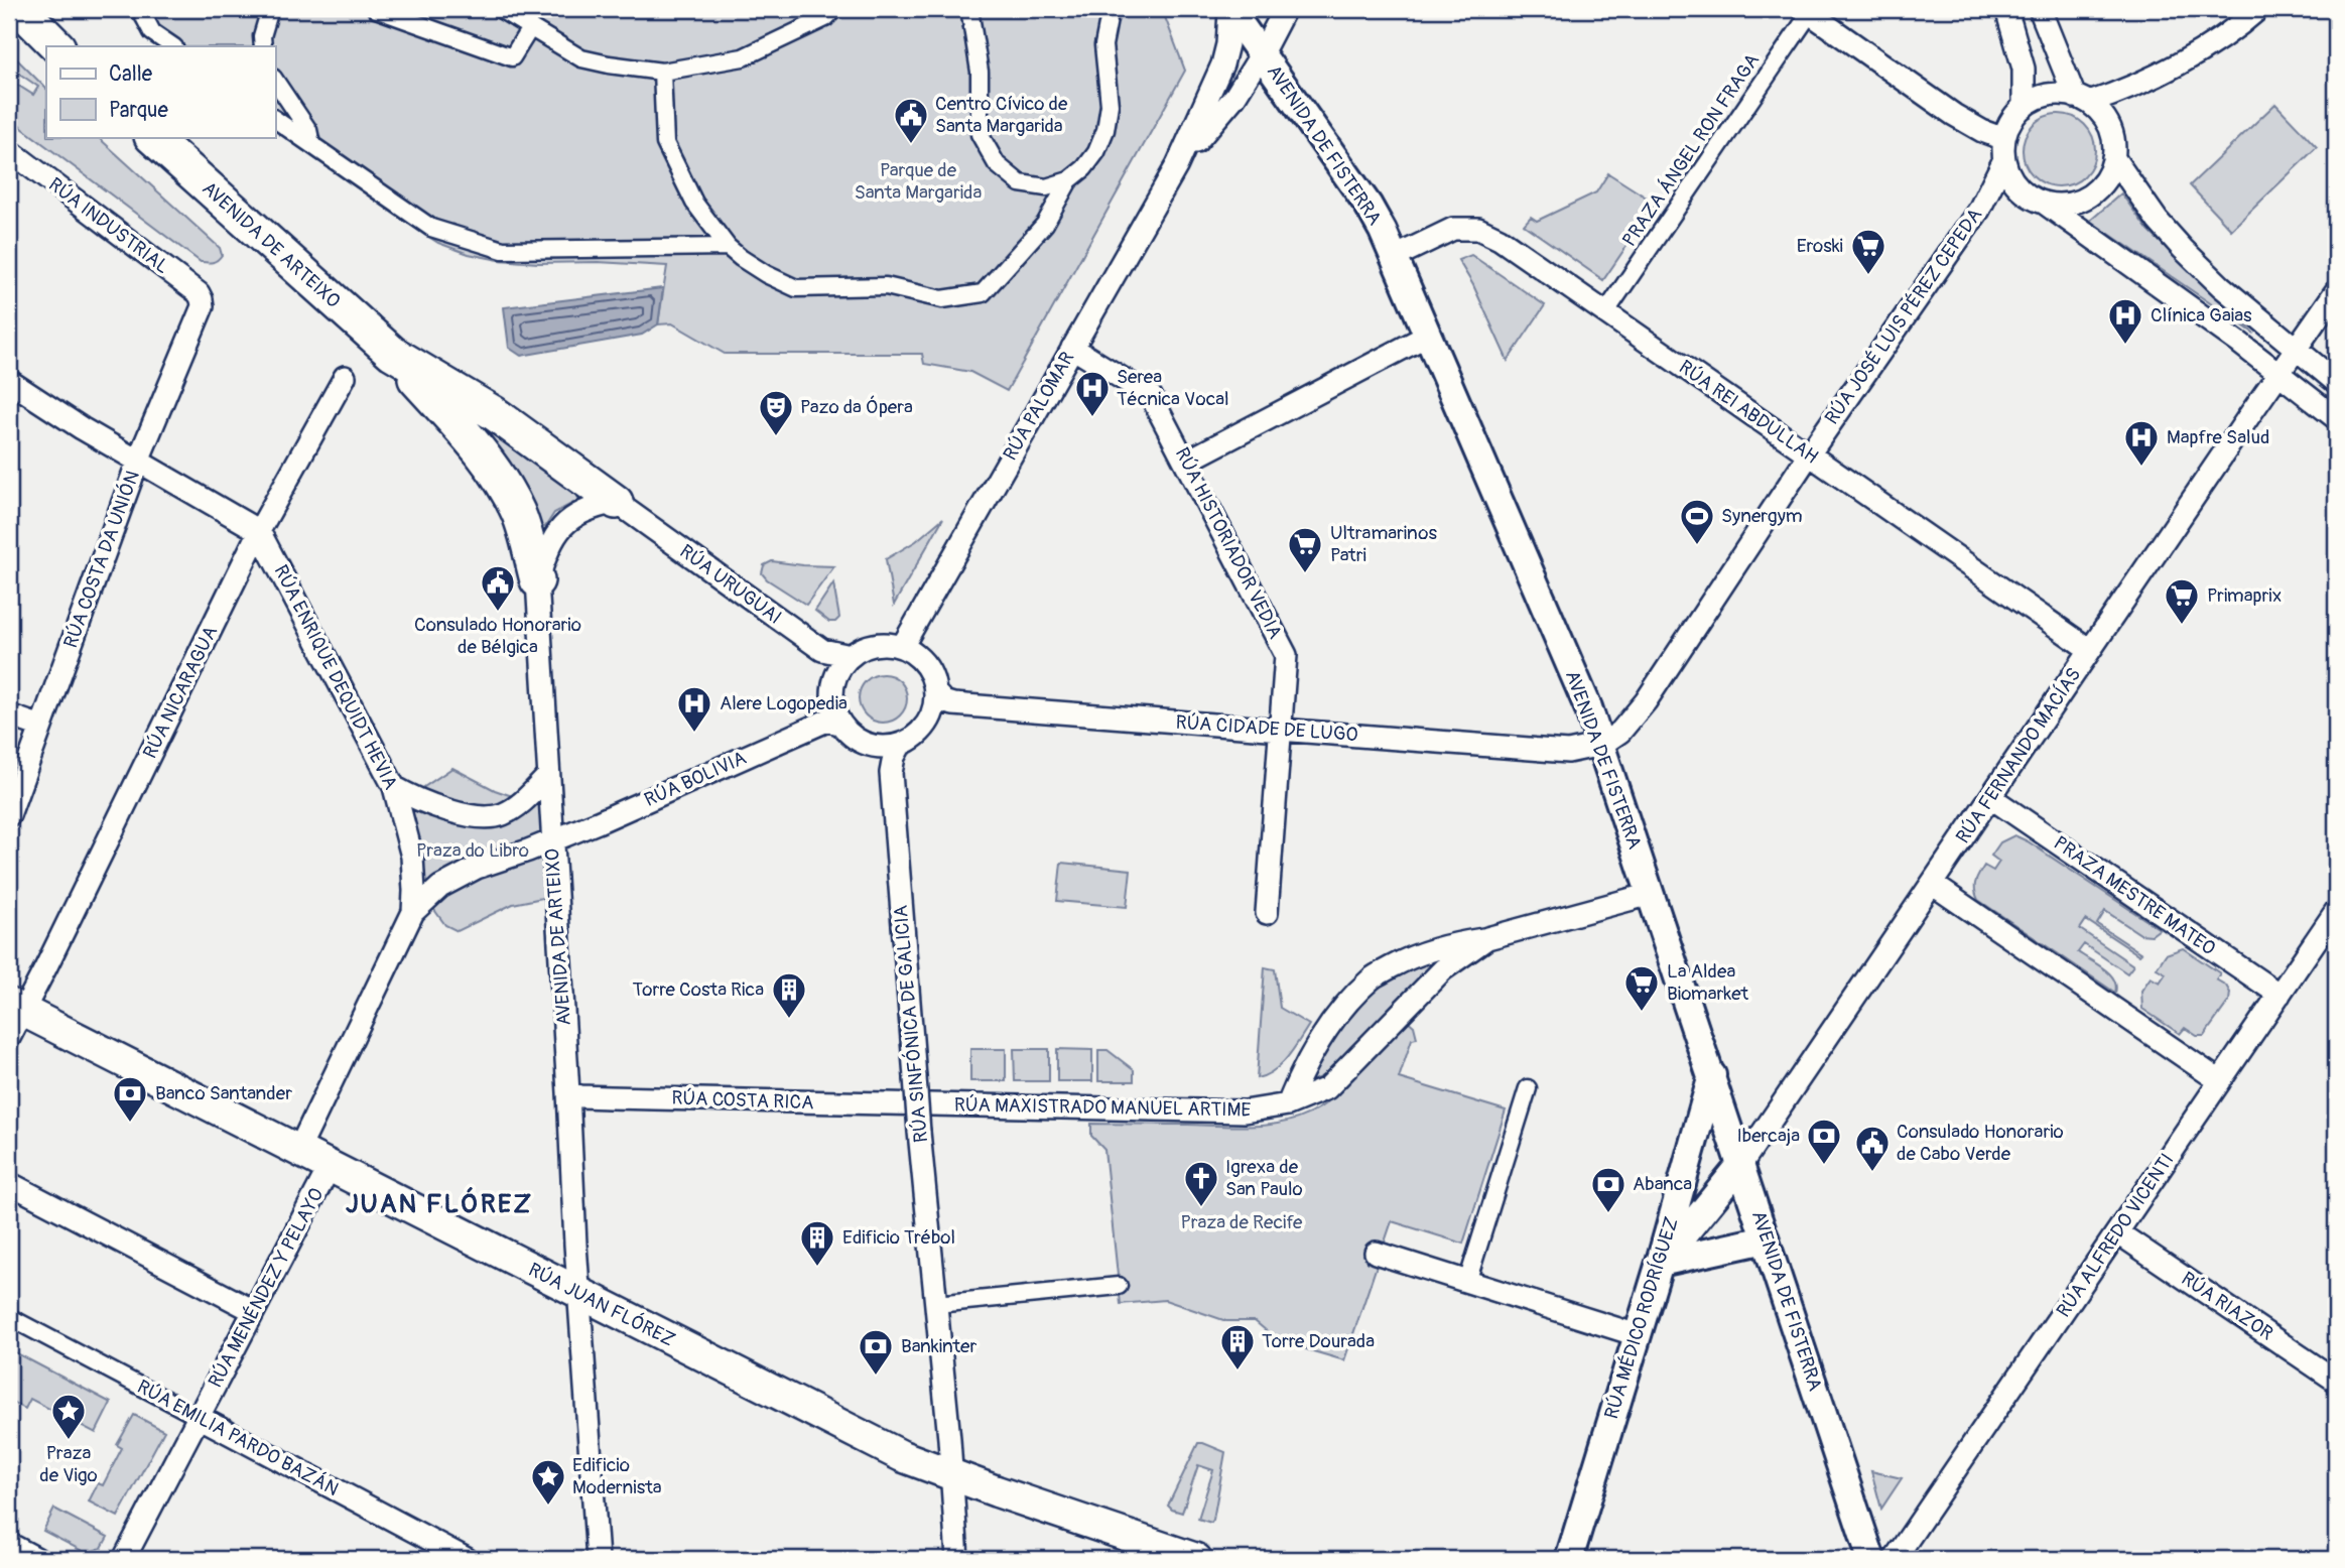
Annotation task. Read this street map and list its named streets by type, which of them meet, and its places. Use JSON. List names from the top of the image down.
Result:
{
  "streets": {
    "main road": ["AVENIDA DE ARTEIXO", "RÚA JUAN FLÓREZ"],
    "street": [
      "AVENIDA DE FISTERRA",
      "PRAZA ÁNGEL RON FRAGA",
      "RÚA INDUSTRIAL",
      "RÚA JOSÉ LUIS PÉREZ CEPEDA",
      "RÚA PALOMAR",
      "RÚA REI ABDULLAH",
      "RÚA HISTORIADOR VEDIA",
      "RÚA COSTA DA UNIÓN",
      "RÚA URUGUAI",
      "RÚA ENRIQUE DEQUIDT HEVIA",
      "RÚA NICARAGUA",
      "RÚA CIDADE DE LUGO",
      "RÚA FERNANDO MACÍAS",
      "RÚA BOLIVIA",
      "PRAZA MESTRE MATEO",
      "RÚA SINFÓNICA DE GALICIA",
      "RÚA COSTA RICA",
      "RÚA MAXISTRADO MANUEL ARTIME",
      "RÚA ALFREDO VICENTI",
      "RÚA MENÉNDEZ Y PELAYO",
      "RÚA RIAZOR",
      "RÚA MÉDICO RODRÍGUEZ",
      "RÚA EMILIA PARDO BAZÁN"
    ]
  },
  "crossings": [
    ["AVENIDA DE FISTERRA", "RÚA JOSÉ LUIS PÉREZ CEPEDA"],
    ["AVENIDA DE FISTERRA", "RÚA PALOMAR"],
    ["AVENIDA DE FISTERRA", "RÚA REI ABDULLAH"],
    ["AVENIDA DE FISTERRA", "RÚA CIDADE DE LUGO"],
    ["AVENIDA DE FISTERRA", "RÚA FERNANDO MACÍAS"],
    ["AVENIDA DE FISTERRA", "RÚA MAXISTRADO MANUEL ARTIME"],
    ["AVENIDA DE FISTERRA", "RÚA MÉDICO RODRÍGUEZ"],
    ["PRAZA ÁNGEL RON FRAGA", "RÚA REI ABDULLAH"],
    ["RÚA INDUSTRIAL", "RÚA COSTA DA UNIÓN"],
    ["AVENIDA DE ARTEIXO", "RÚA URUGUAI"],
    ["AVENIDA DE ARTEIXO", "RÚA BOLIVIA"],
    ["AVENIDA DE ARTEIXO", "RÚA COSTA RICA"],
    ["AVENIDA DE ARTEIXO", "RÚA JUAN FLÓREZ"],
    ["RÚA JOSÉ LUIS PÉREZ CEPEDA", "RÚA REI ABDULLAH"],
    ["RÚA JOSÉ LUIS PÉREZ CEPEDA", "RÚA CIDADE DE LUGO"],
    ["RÚA PALOMAR", "RÚA HISTORIADOR VEDIA"],
    ["RÚA PALOMAR", "RÚA URUGUAI"],
    ["RÚA PALOMAR", "RÚA CIDADE DE LUGO"],
    ["RÚA PALOMAR", "RÚA BOLIVIA"],
    ["RÚA PALOMAR", "RÚA SINFÓNICA DE GALICIA"],
    ["RÚA REI ABDULLAH", "RÚA FERNANDO MACÍAS"],
    ["RÚA HISTORIADOR VEDIA", "RÚA CIDADE DE LUGO"],
    ["RÚA URUGUAI", "RÚA CIDADE DE LUGO"],
    ["RÚA URUGUAI", "RÚA BOLIVIA"],
    ["RÚA URUGUAI", "RÚA SINFÓNICA DE GALICIA"],
    ["RÚA ENRIQUE DEQUIDT HEVIA", "RÚA NICARAGUA"],
    ["RÚA ENRIQUE DEQUIDT HEVIA", "RÚA JUAN FLÓREZ"],
    ["RÚA NICARAGUA", "RÚA JUAN FLÓREZ"],
    ["RÚA CIDADE DE LUGO", "RÚA BOLIVIA"],
    ["RÚA CIDADE DE LUGO", "RÚA SINFÓNICA DE GALICIA"],
    ["RÚA FERNANDO MACÍAS", "PRAZA MESTRE MATEO"],
    ["RÚA BOLIVIA", "RÚA SINFÓNICA DE GALICIA"],
    ["PRAZA MESTRE MATEO", "RÚA ALFREDO VICENTI"],
    ["RÚA SINFÓNICA DE GALICIA", "RÚA JUAN FLÓREZ"],
    ["RÚA COSTA RICA", "RÚA MAXISTRADO MANUEL ARTIME"],
    ["RÚA ALFREDO VICENTI", "RÚA RIAZOR"],
    ["RÚA MENÉNDEZ Y PELAYO", "RÚA JUAN FLÓREZ"],
    ["RÚA MENÉNDEZ Y PELAYO", "RÚA EMILIA PARDO BAZÁN"]
  ],
  "districts": ["JUAN FLÓREZ"],
  "parks": ["Parque de Santa Margarida", "Praza do Libro", "Praza de Recife"],
  "places": {
    "public building": ["Centro Cívico de Santa Margarida", "Consulado Honorario de Bélgica", "Consulado Honorario de Cabo Verde"],
    "supermarket": [
      "Eroski",
      "Ultramarinos Patri",
      "Primaprix",
      "La Aldea Biomarket"
    ],
    "hospital": [
      "Clínica Gaias",
      "Serea Técnica Vocal",
      "Mapfre Salud",
      "Alere Logopedia"
    ],
    "theatre": ["Pazo da Ópera"],
    "sports": ["Synergym"],
    "building": ["Torre Costa Rica", "Edificio Trébol", "Torre Dourada"],
    "bank": [
      "Banco Santander",
      "Ibercaja",
      "Abanca",
      "Bankinter"
    ],
    "church": ["Igrexa de San Paulo"],
    "place": ["Praza de Vigo", "Edificio Modernista"]
  },
  "legend": ["Calle", "Parque"]
}
